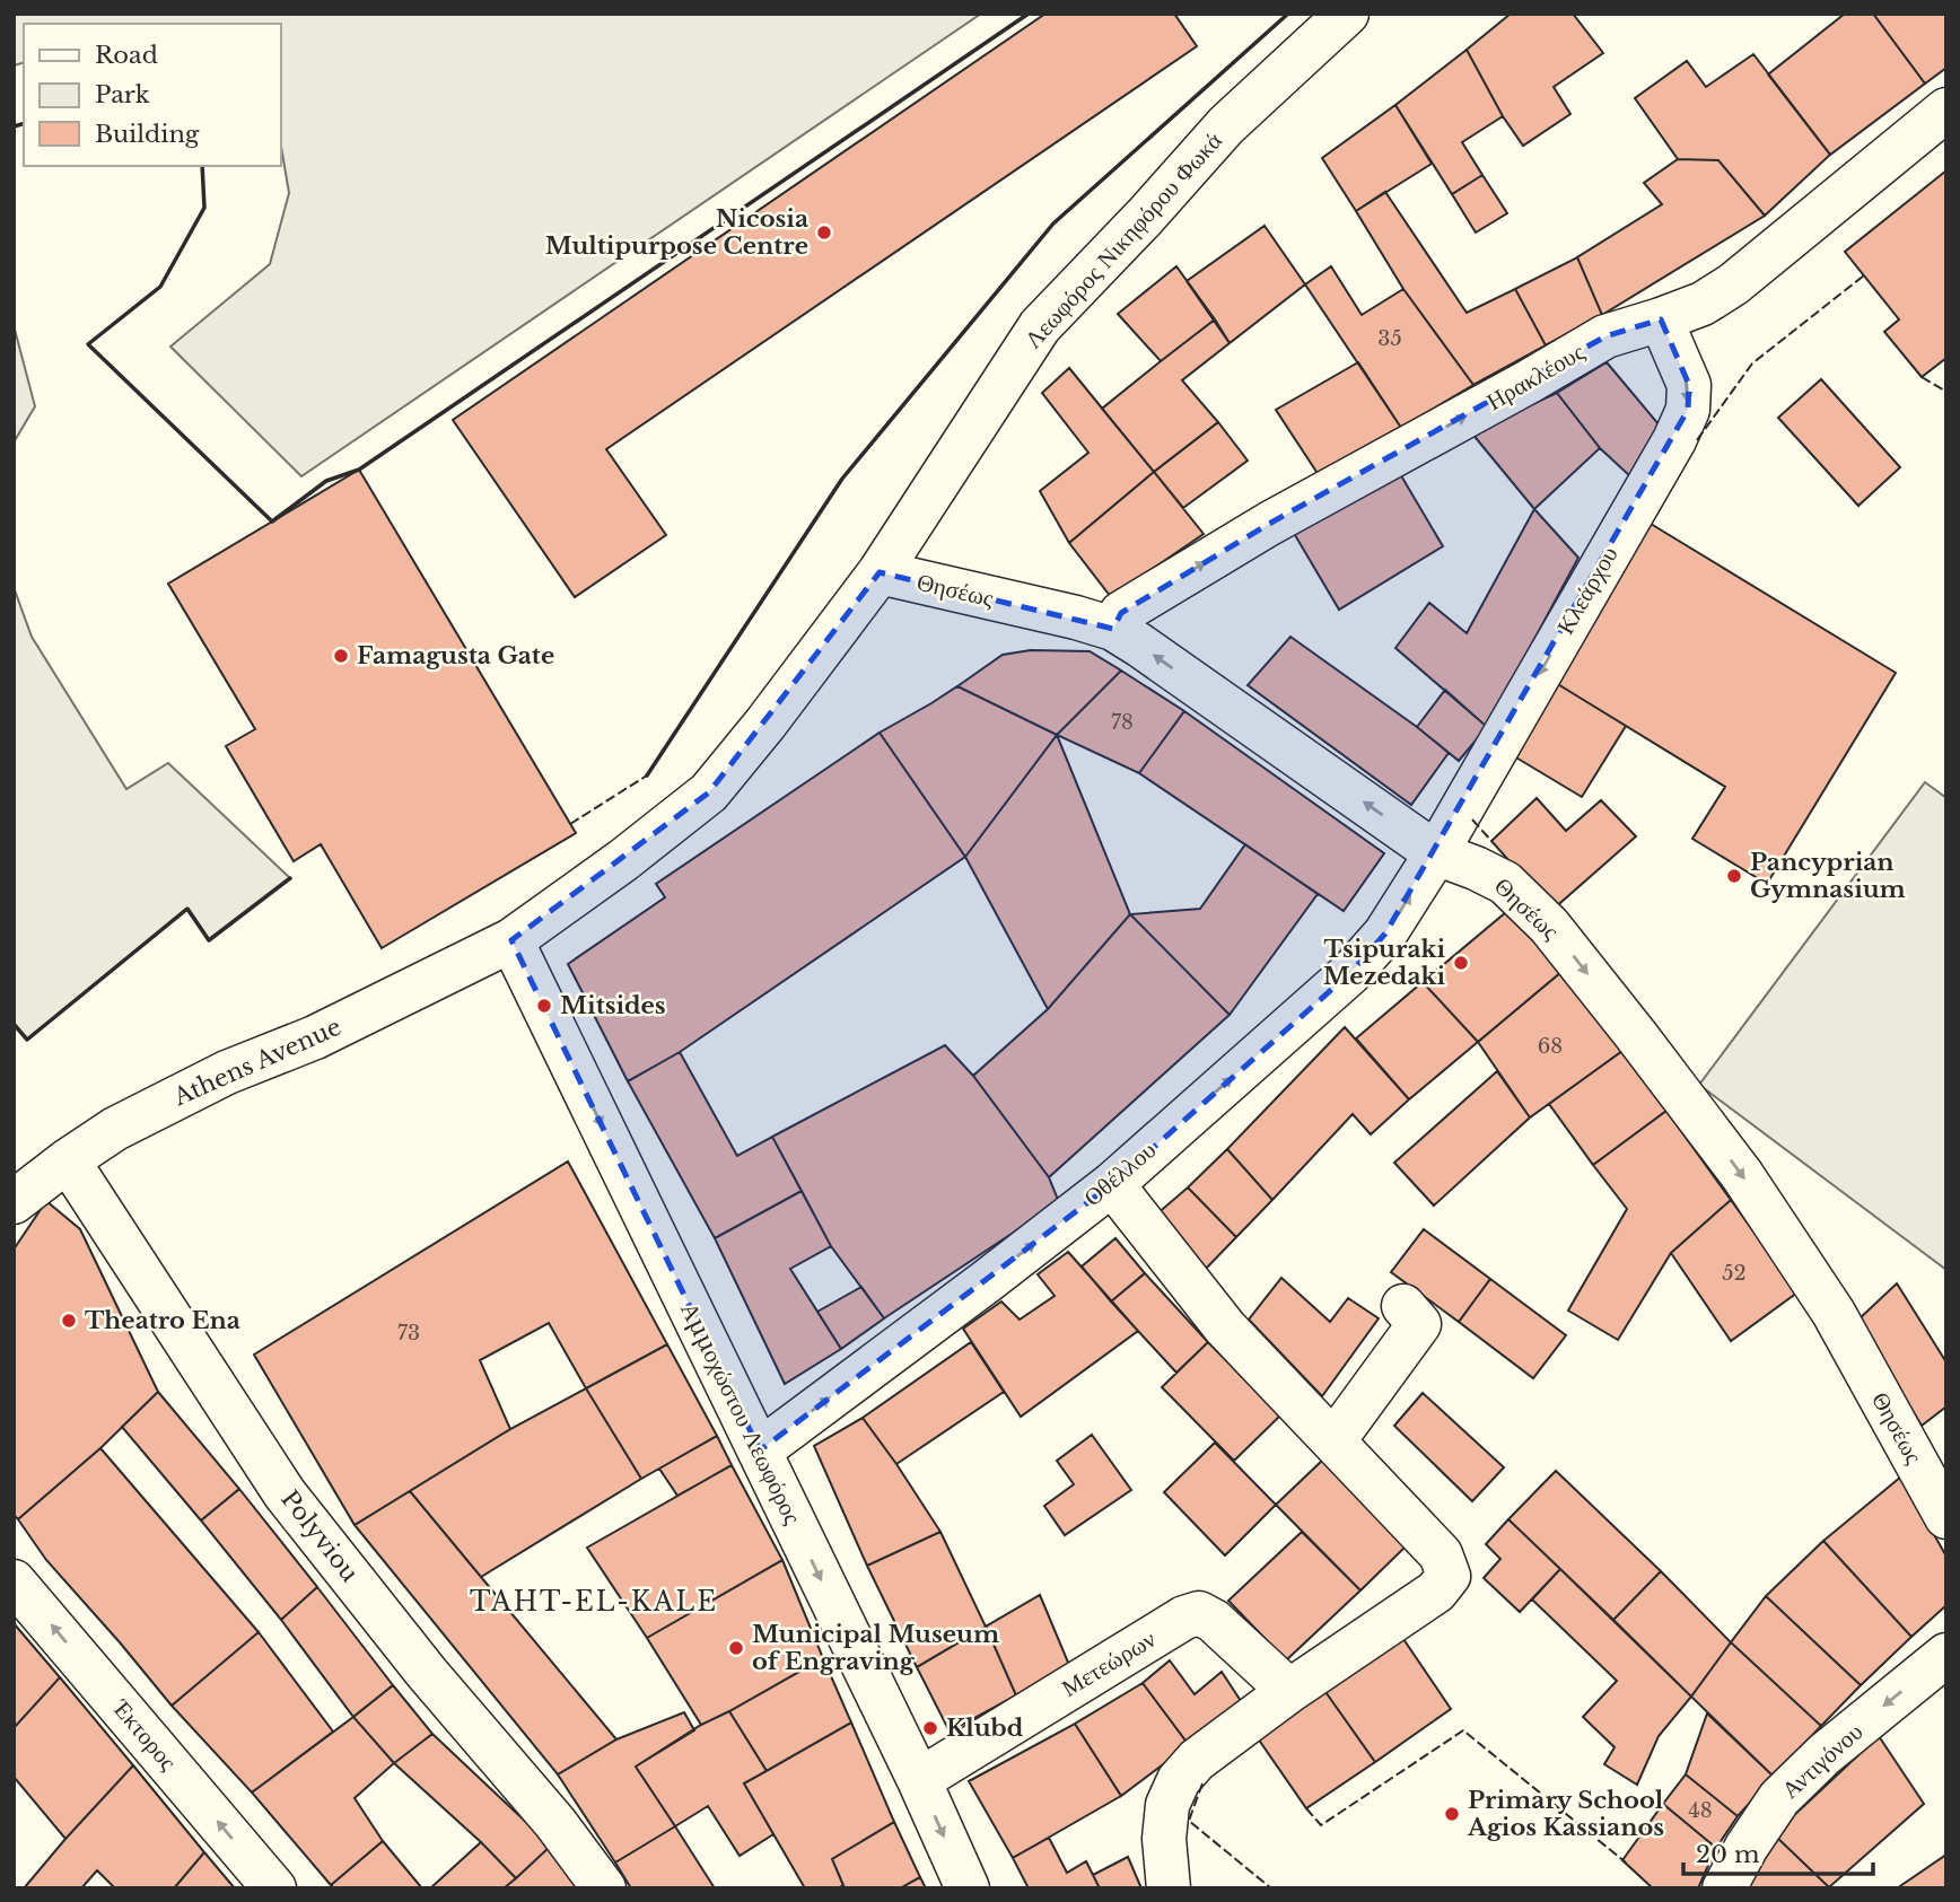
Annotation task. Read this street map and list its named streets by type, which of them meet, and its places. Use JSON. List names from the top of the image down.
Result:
{
  "streets": {
    "street": [
      "Λεωφόρος Νικηφόρου Φωκά",
      "Ηρακλέους",
      "Θησέως",
      "Κλεάρχου",
      "Athens Avenue",
      "Οθέλλου",
      "Αμμοχώστου Λεωφόρος",
      "Polyviou",
      "Μετεώρων",
      "Έκτορος",
      "Αντιγόνου"
    ]
  },
  "crossings": [
    ["Λεωφόρος Νικηφόρου Φωκά", "Θησέως"],
    ["Λεωφόρος Νικηφόρου Φωκά", "Athens Avenue"],
    ["Λεωφόρος Νικηφόρου Φωκά", "Αμμοχώστου Λεωφόρος"],
    ["Ηρακλέους", "Θησέως"],
    ["Ηρακλέους", "Κλεάρχου"],
    ["Θησέως", "Κλεάρχου"],
    ["Θησέως", "Οθέλλου"],
    ["Κλεάρχου", "Οθέλλου"],
    ["Athens Avenue", "Αμμοχώστου Λεωφόρος"],
    ["Athens Avenue", "Polyviou"],
    ["Οθέλλου", "Αμμοχώστου Λεωφόρος"],
    ["Αμμοχώστου Λεωφόρος", "Μετεώρων"]
  ],
  "one_way": [
    "Ηρακλέους",
    "Κλεάρχου",
    "Οθέλλου",
    "Αμμοχώστου Λεωφόρος",
    "Έκτορος",
    "Αντιγόνου"
  ],
  "districts": ["TAHT-EL-KALE"],
  "places": [
    "Nicosia Multipurpose Centre",
    "Famagusta Gate",
    "Pancyprian Gymnasium",
    "Tsipuraki Mezedaki",
    "Mitsides",
    "Theatro Ena",
    "Municipal Museum of Engraving",
    "Klubd",
    "Primary School Agios Kassianos"
  ],
  "house_numbers": [
    "35",
    "78",
    "68",
    "52",
    "73",
    "48"
  ],
  "legend": ["Road", "Park", "Building"],
  "scale_bar": "20 m"
}
